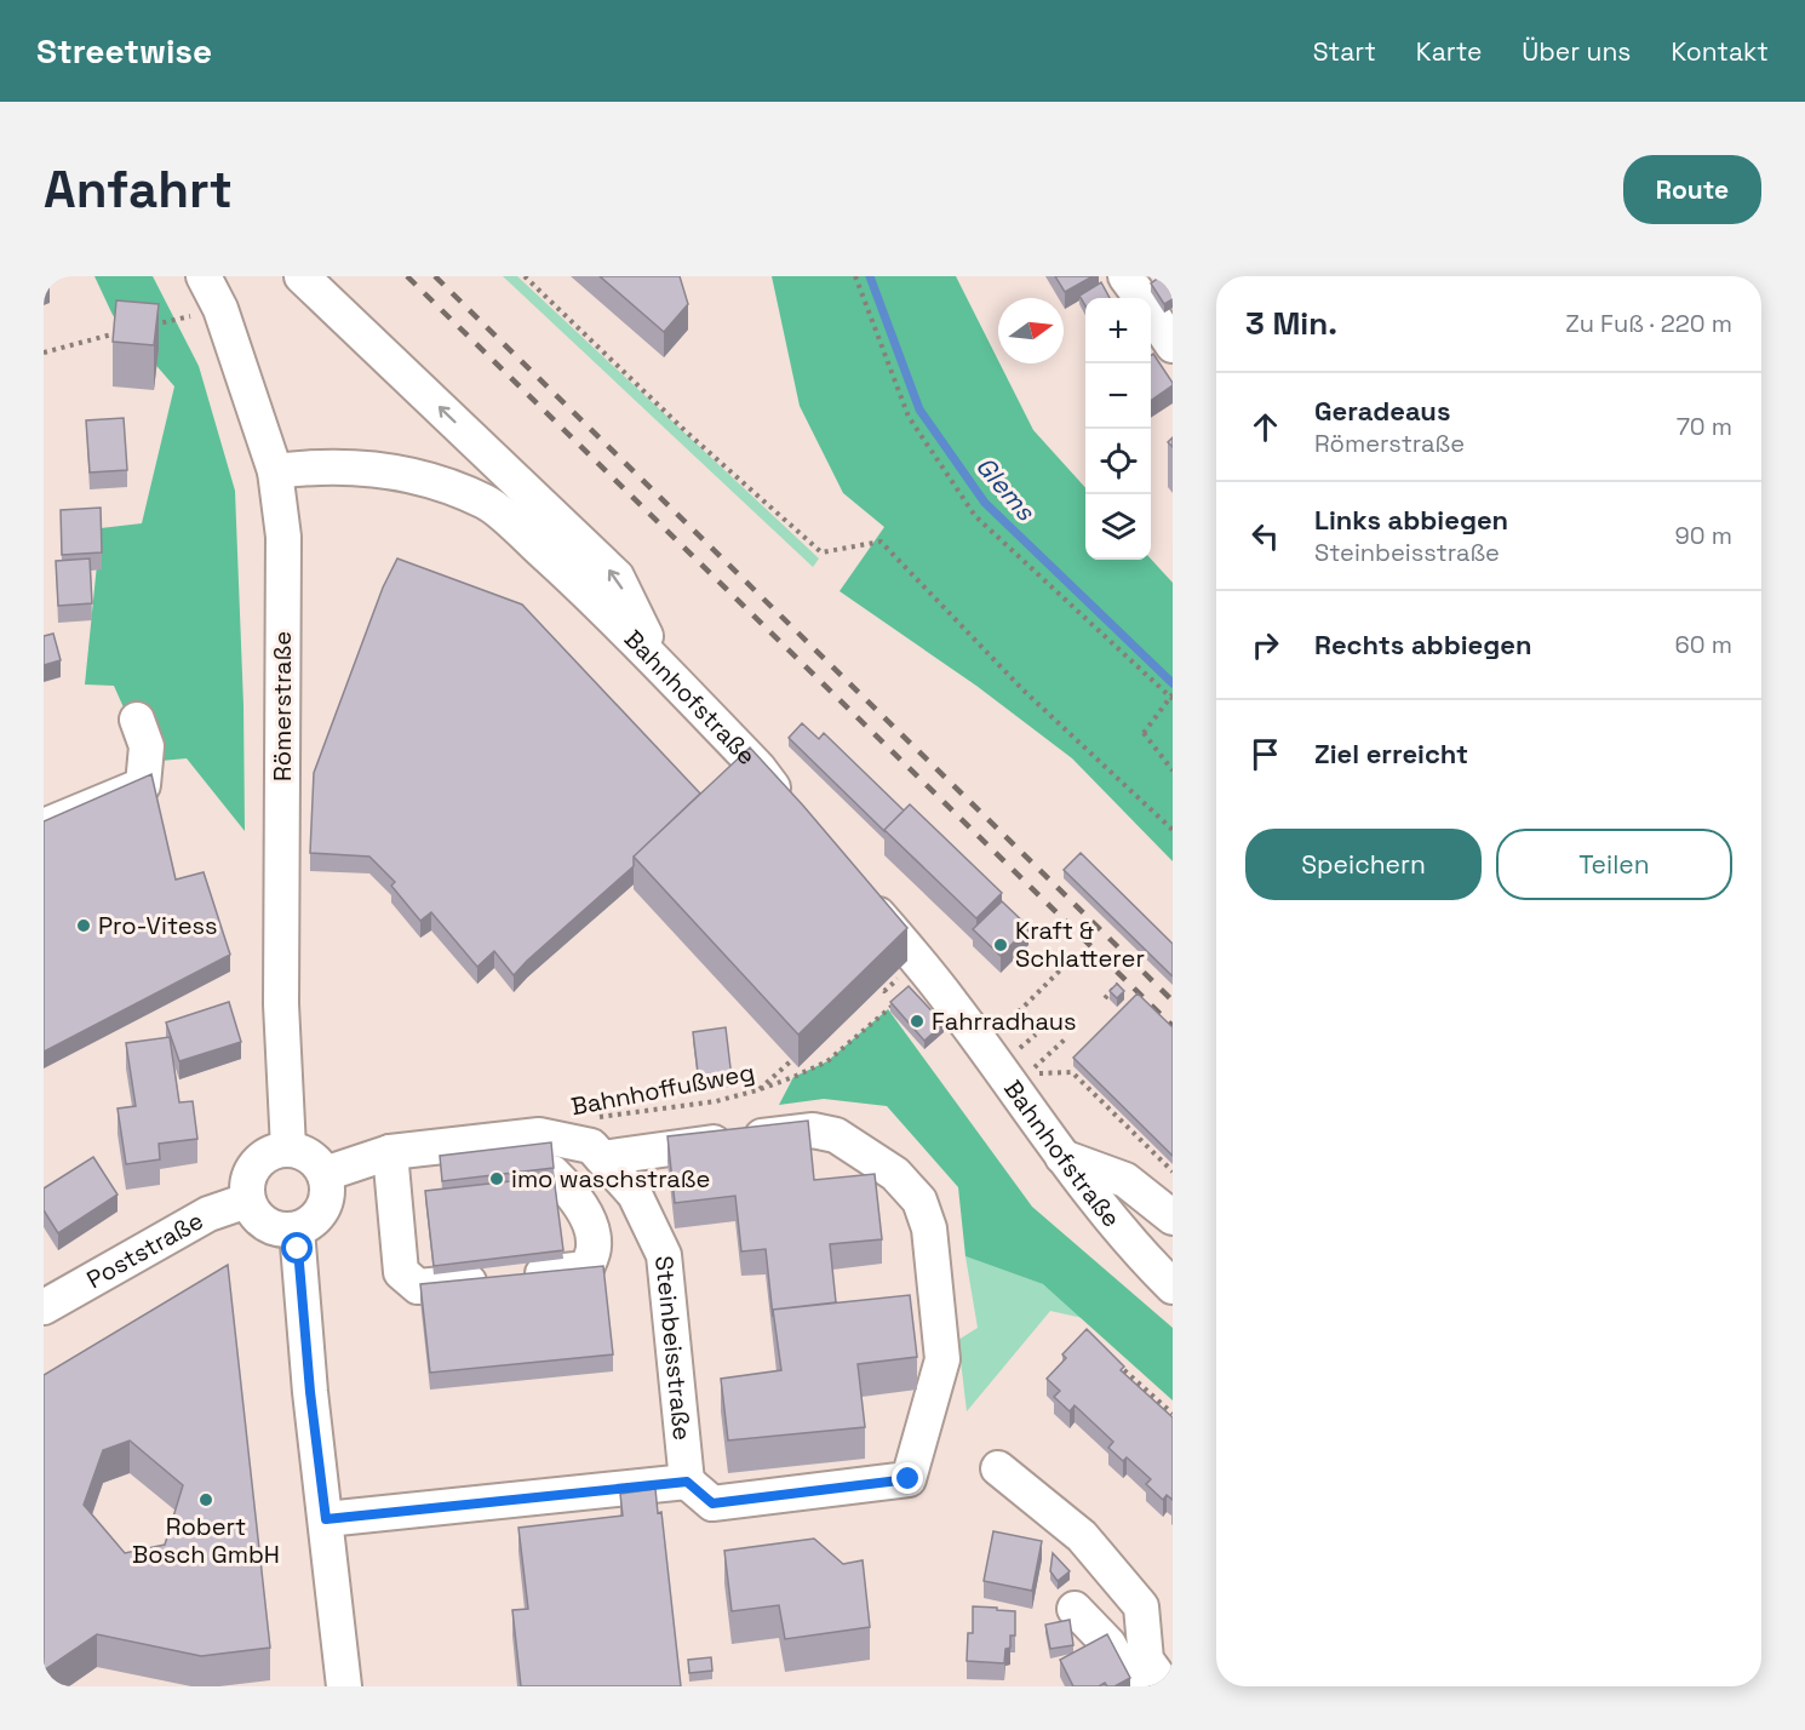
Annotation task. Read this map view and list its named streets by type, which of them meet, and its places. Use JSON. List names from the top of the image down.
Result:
{
  "streets": {
    "street": [
      "Bahnhofstraße",
      "Römerstraße",
      "Poststraße",
      "Steinbeisstraße"
    ],
    "path": ["Bahnhoffußweg"]
  },
  "crossings": [
    ["Bahnhofstraße", "Römerstraße"],
    ["Römerstraße", "Poststraße"],
    ["Römerstraße", "Steinbeisstraße"],
    ["Poststraße", "Steinbeisstraße"]
  ],
  "water": ["Glems"],
  "places": [
    "Pro-Vitess",
    "Kraft & Schlatterer",
    "Fahrradhaus",
    "imo waschstraße",
    "Robert Bosch GmbH"
  ],
  "north": "right",
  "page": {
    "header": "Streetwise",
    "nav": [
      "Start",
      "Karte",
      "Über uns",
      "Kontakt"
    ],
    "buttons": [
      "Route",
      ["Speichern", "Teilen"]
    ],
    "title": "Anfahrt",
    "heading": ["3 Min.", "Zu Fuß · 220 m"],
    "map_buttons": ["+", "−"],
    "list": [
      ["Geradeaus", "Römerstraße", "70 m"],
      ["Links abbiegen", "Steinbeisstraße", "90 m"],
      ["Rechts abbiegen", "60 m"],
      "Ziel erreicht"
    ]
  }
}
